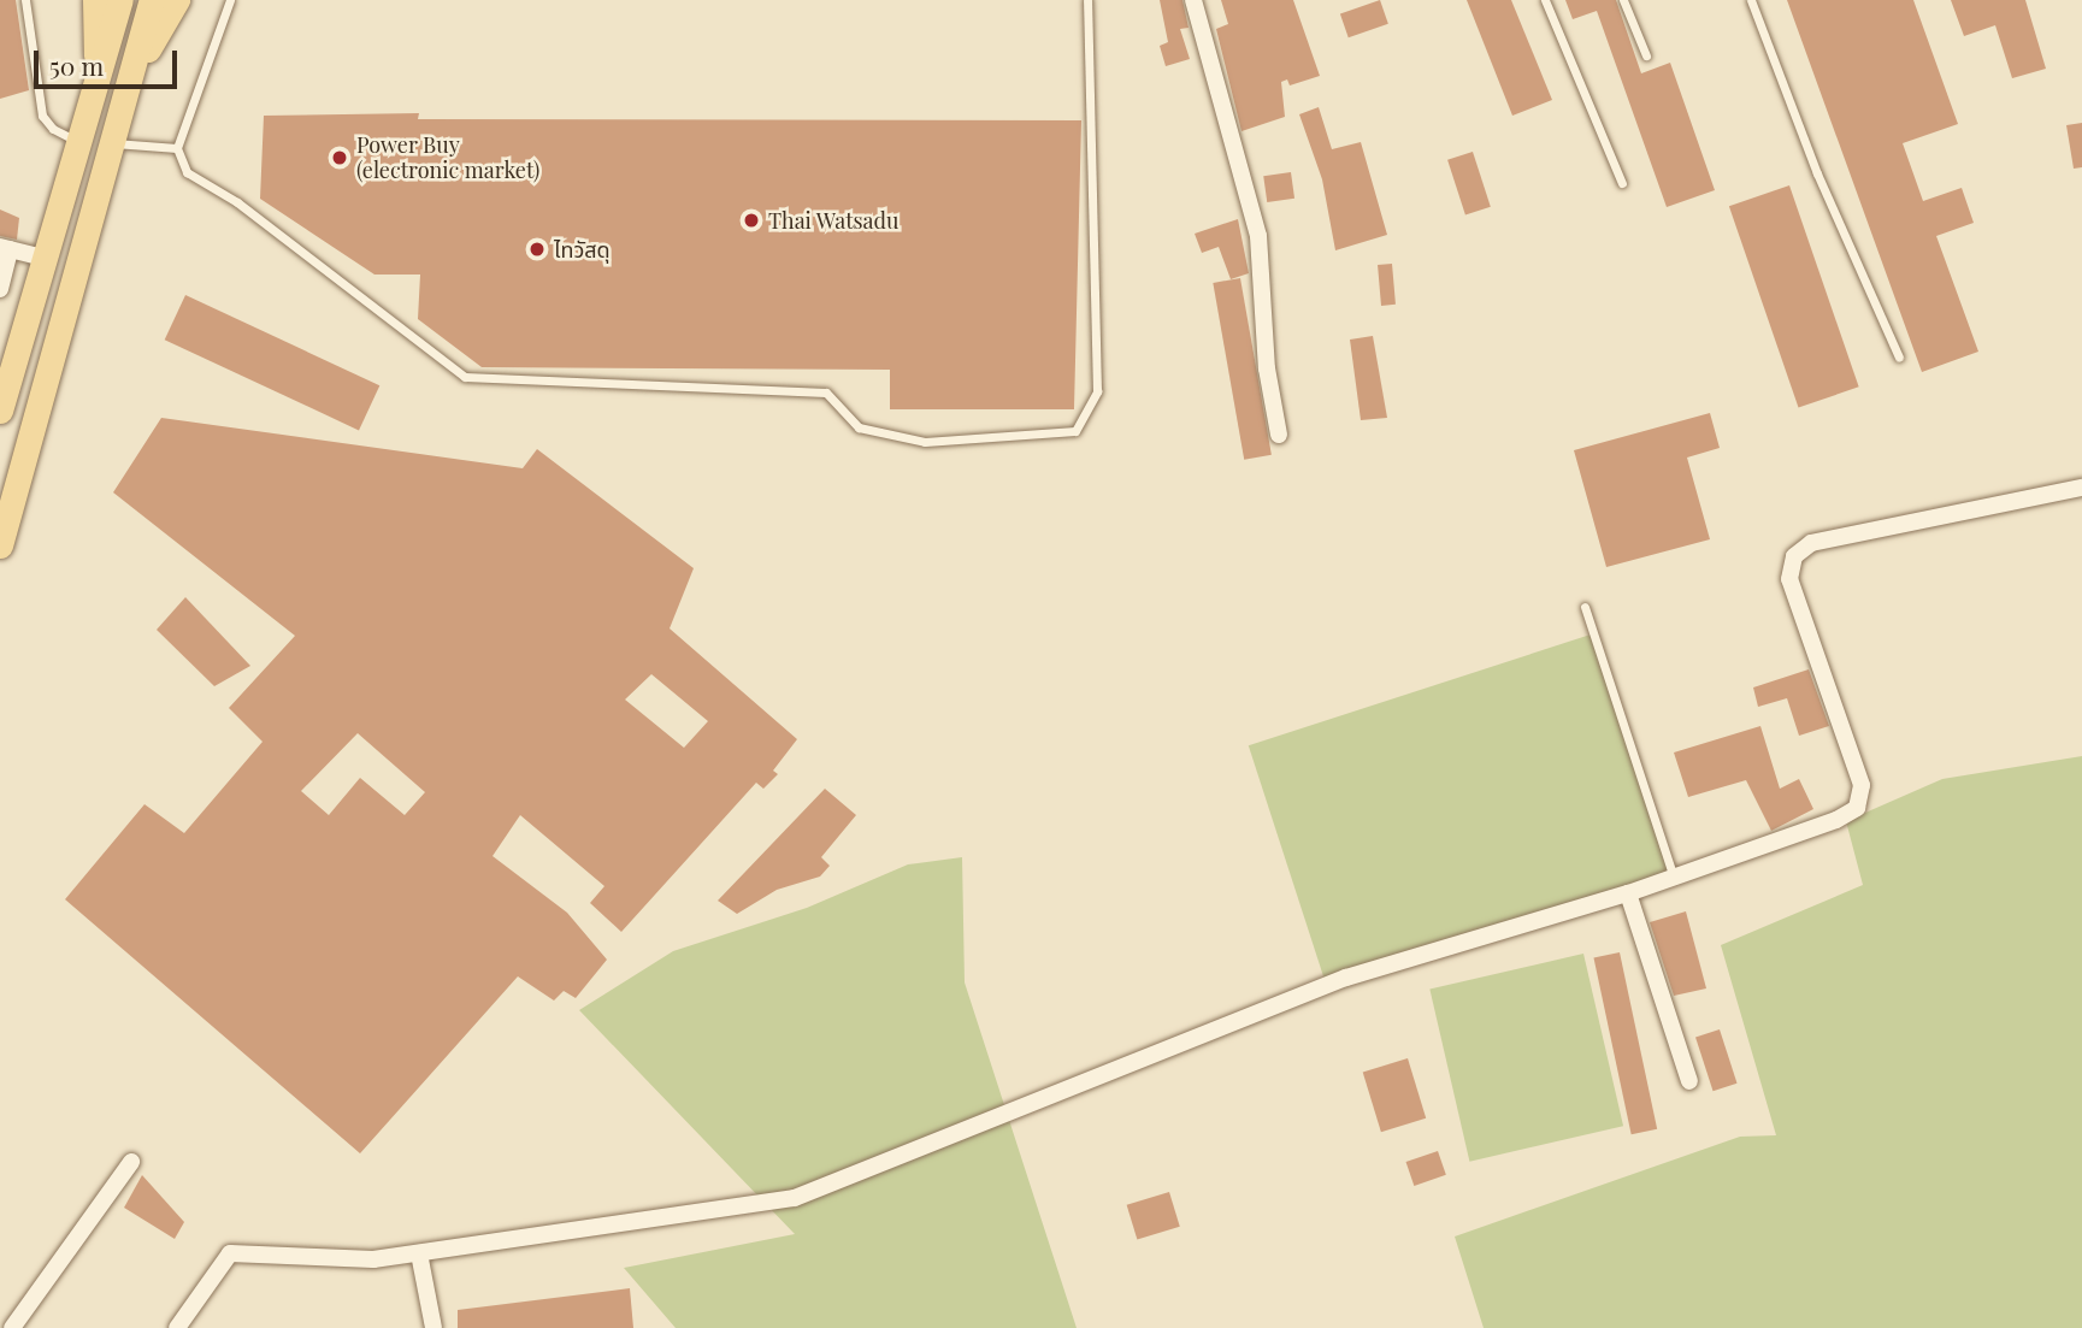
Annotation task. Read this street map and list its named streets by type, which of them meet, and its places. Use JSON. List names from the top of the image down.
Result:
{
  "places": ["Power Buy (electronic market)", "Thai Watsadu", "ไทวัสดุ"],
  "scale_bar": "50 m"
}
